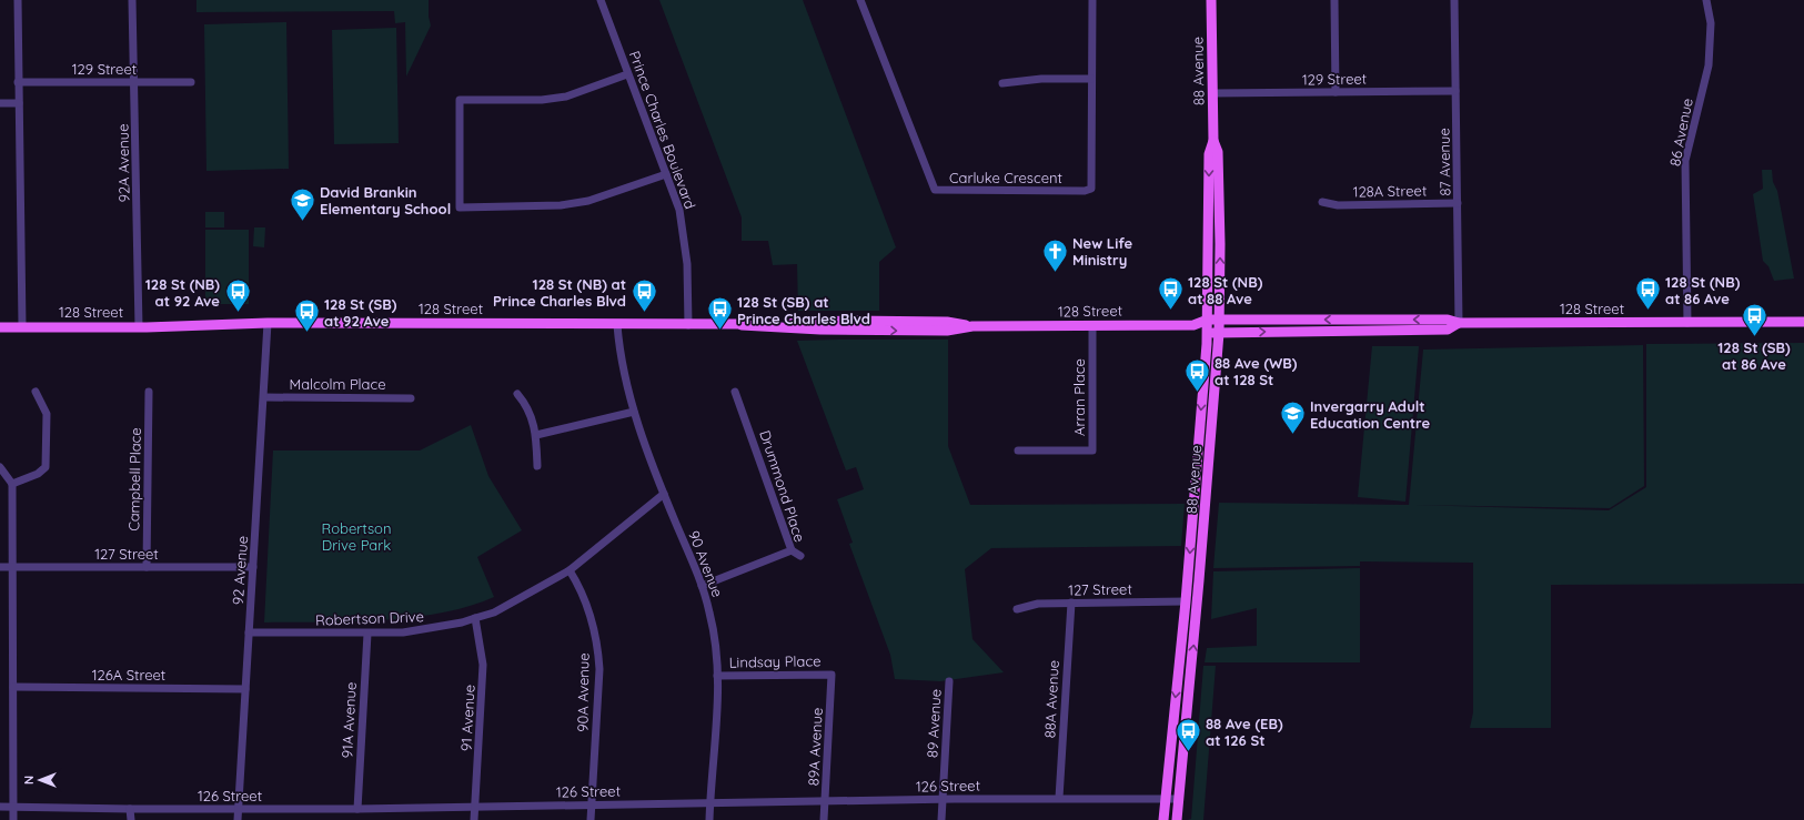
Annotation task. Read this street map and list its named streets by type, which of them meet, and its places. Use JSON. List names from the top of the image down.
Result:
{
  "streets": {
    "main road": ["88 Avenue", "128 Street"],
    "street": [
      "129 Street",
      "Prince Charles Boulevard",
      "86 Avenue",
      "87 Avenue",
      "92A Avenue",
      "Carluke Crescent",
      "128A Street",
      "Malcolm Place",
      "Arran Place",
      "Campbell Place",
      "Drummond Place",
      "127 Street",
      "90 Avenue",
      "92 Avenue",
      "Robertson Drive",
      "Lindsay Place",
      "126A Street",
      "90A Avenue",
      "88A Avenue",
      "91 Avenue",
      "91A Avenue",
      "89 Avenue",
      "89A Avenue",
      "126 Street"
    ]
  },
  "crossings": [
    ["129 Street", "88 Avenue"],
    ["129 Street", "87 Avenue"],
    ["129 Street", "92A Avenue"],
    ["88 Avenue", "128 Street"],
    ["88 Avenue", "127 Street"],
    ["88 Avenue", "126 Street"],
    ["Prince Charles Boulevard", "128 Street"],
    ["86 Avenue", "128 Street"],
    ["87 Avenue", "128A Street"],
    ["87 Avenue", "128 Street"],
    ["92A Avenue", "128 Street"],
    ["128 Street", "Arran Place"],
    ["128 Street", "90 Avenue"],
    ["128 Street", "92 Avenue"],
    ["Malcolm Place", "92 Avenue"],
    ["Campbell Place", "127 Street"],
    ["Drummond Place", "90 Avenue"],
    ["127 Street", "92 Avenue"],
    ["127 Street", "88A Avenue"],
    ["90 Avenue", "Robertson Drive"],
    ["90 Avenue", "Lindsay Place"],
    ["90 Avenue", "126 Street"],
    ["92 Avenue", "Robertson Drive"],
    ["92 Avenue", "126A Street"],
    ["92 Avenue", "126 Street"],
    ["Robertson Drive", "90A Avenue"],
    ["Robertson Drive", "91 Avenue"],
    ["Robertson Drive", "91A Avenue"],
    ["Lindsay Place", "89A Avenue"],
    ["90A Avenue", "126 Street"],
    ["88A Avenue", "126 Street"],
    ["91 Avenue", "126 Street"],
    ["91A Avenue", "126 Street"],
    ["89 Avenue", "126 Street"],
    ["89A Avenue", "126 Street"]
  ],
  "parks": ["Robertson Drive Park"],
  "places": {
    "school or university": ["David Brankin Elementary School", "Invergarry Adult Education Centre"],
    "church": ["New Life Ministry"],
    "bus stop": [
      "128 St (NB) at 88 Ave",
      "128 St (NB) at 86 Ave",
      "128 St (NB) at 92 Ave",
      "128 St (NB) at Prince Charles Blvd",
      "128 St (SB) at Prince Charles Blvd",
      "128 St (SB) at 92 Ave",
      "128 St (SB) at 86 Ave",
      "88 Ave (WB) at 128 St",
      "88 Ave (EB) at 126 St"
    ]
  },
  "north": "left"
}
